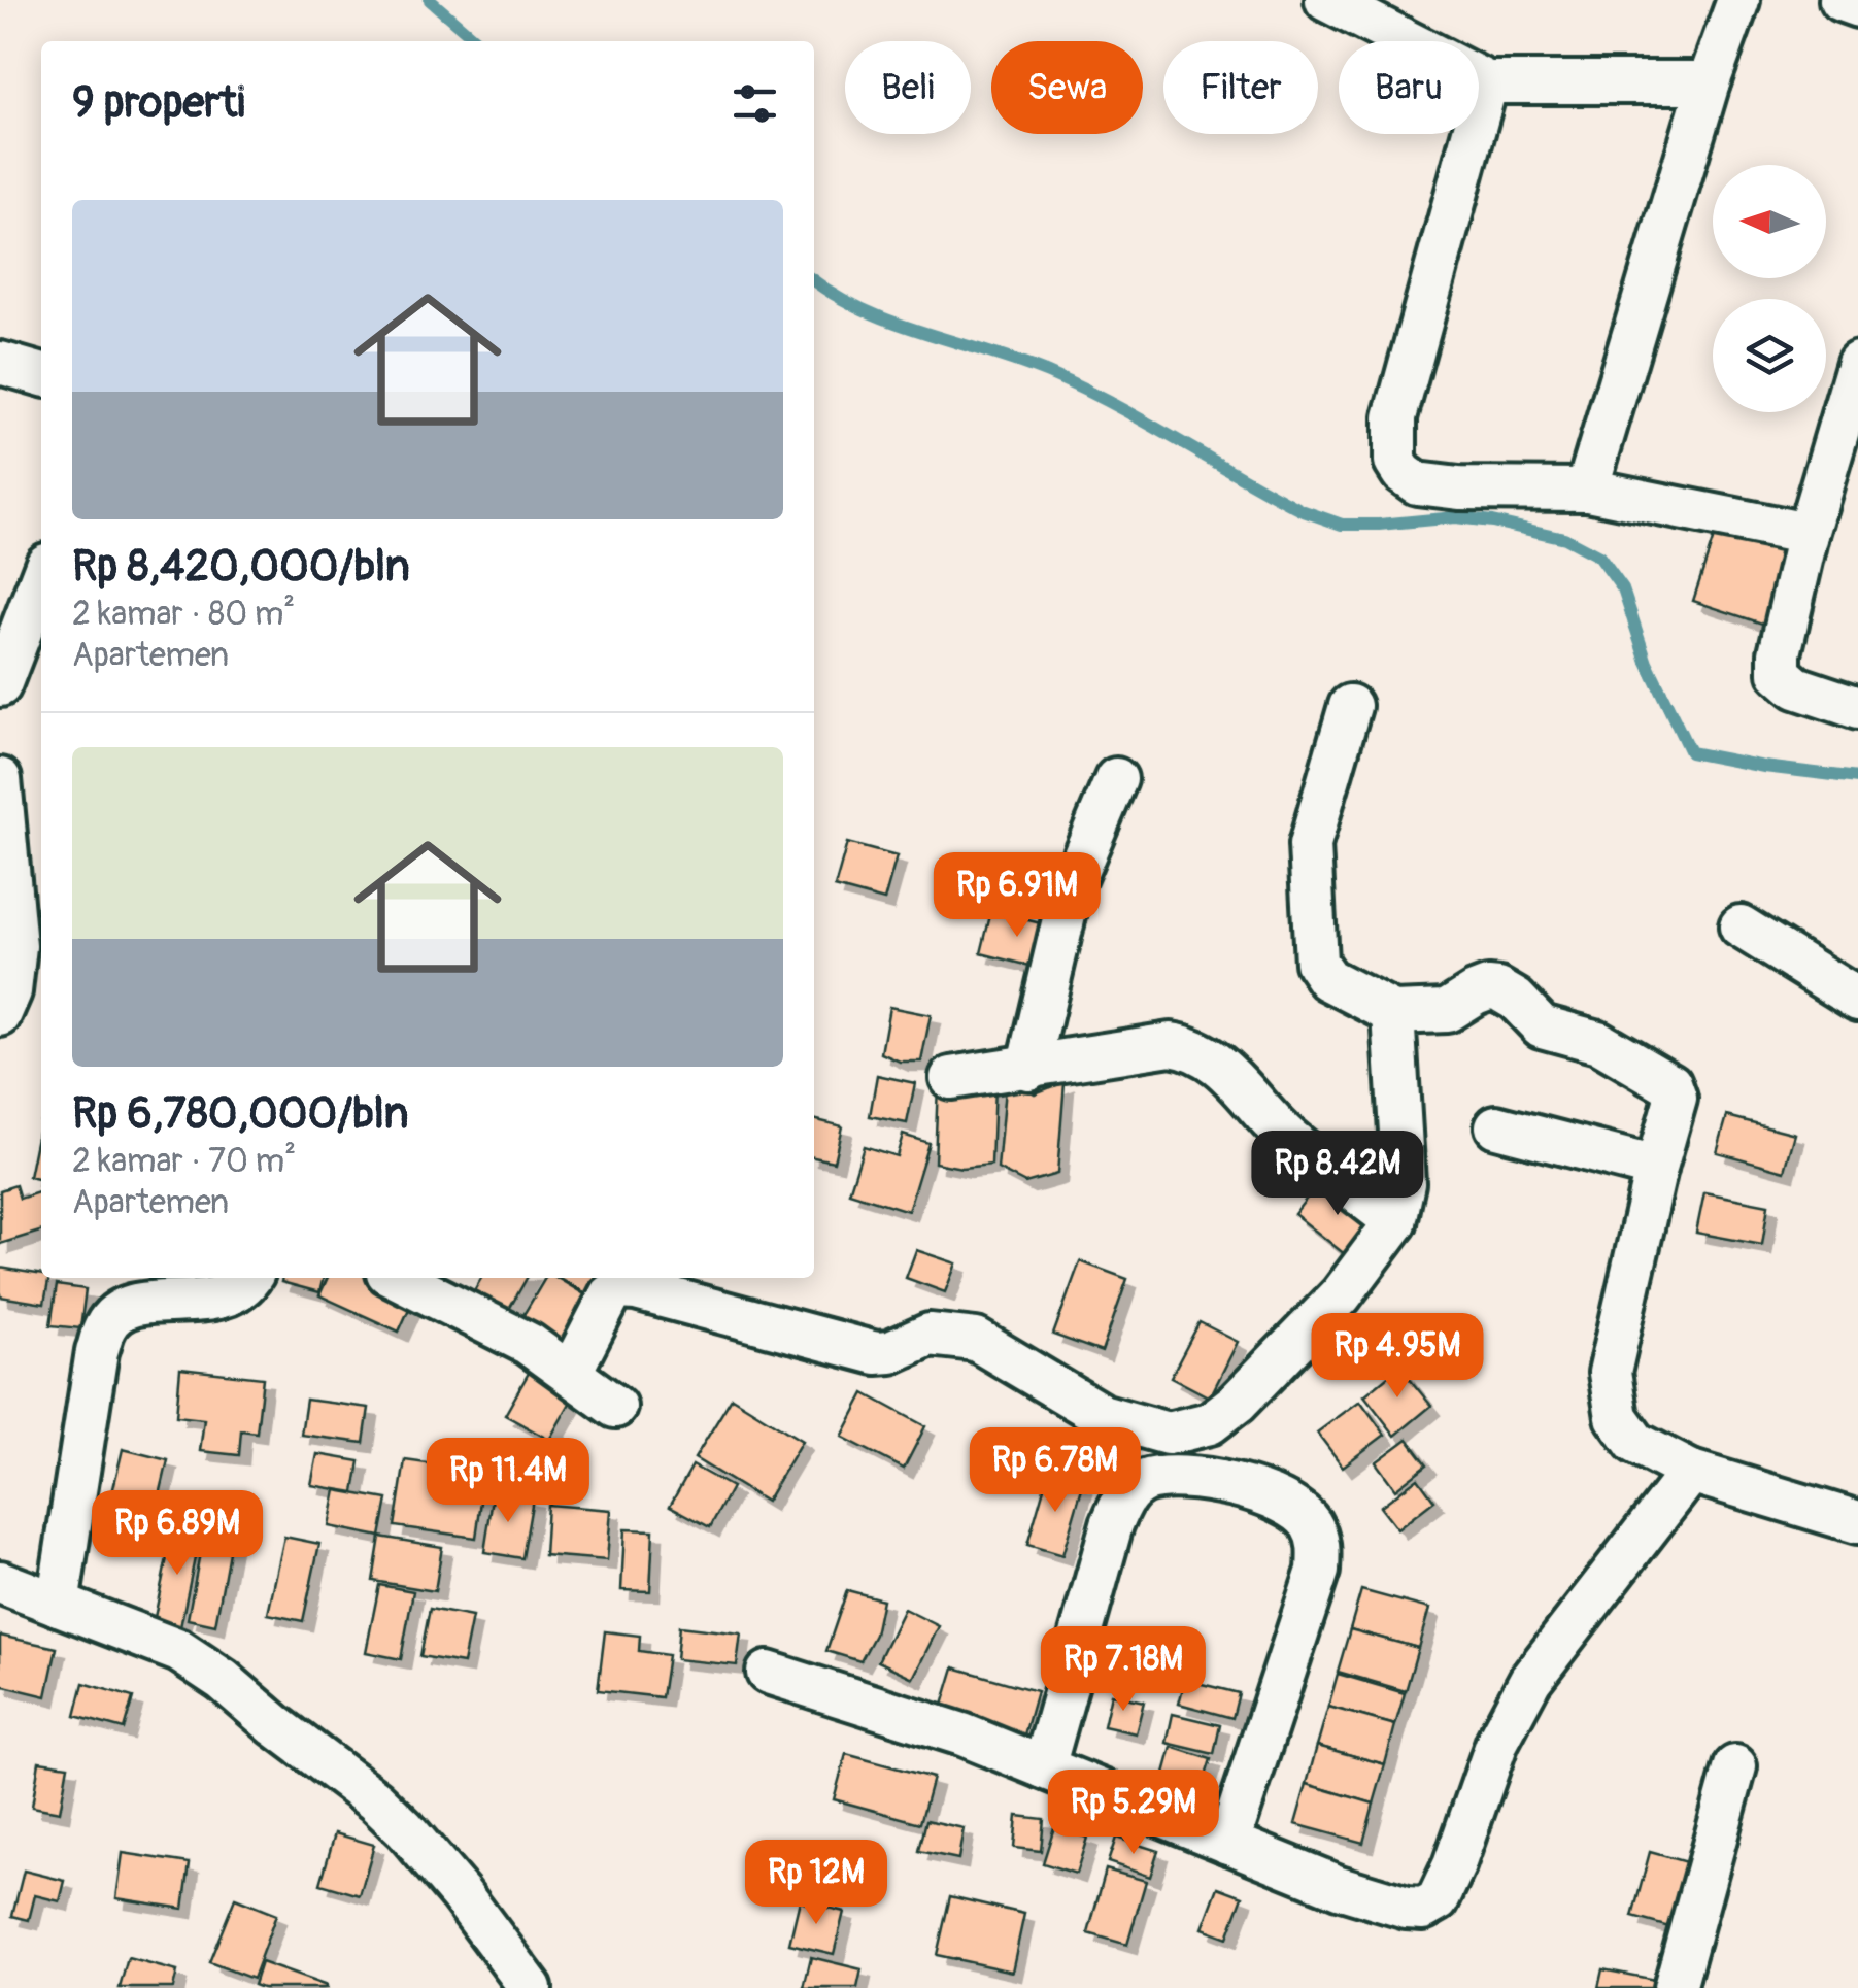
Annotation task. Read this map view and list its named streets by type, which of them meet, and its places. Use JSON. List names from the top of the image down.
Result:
{
  "north": "left",
  "page": {
    "chip": [
      "Beli",
      "Sewa",
      "Filter",
      "Baru"
    ],
    "heading": "9 properti",
    "list": [
      {
        "name": "Rp 8,420,000/bln",
        "note": "2 kamar · 80 m² · Apartemen"
      },
      {
        "name": "Rp 6,780,000/bln",
        "note": "2 kamar · 70 m² · Apartemen"
      }
    ],
    "price": [
      "Rp 6.91M",
      "Rp 8.42M",
      "Rp 4.95M",
      "Rp 6.78M",
      "Rp 11.4M",
      "Rp 6.89M",
      "Rp 7.18M",
      "Rp 5.29M",
      "Rp 12M"
    ]
  }
}
